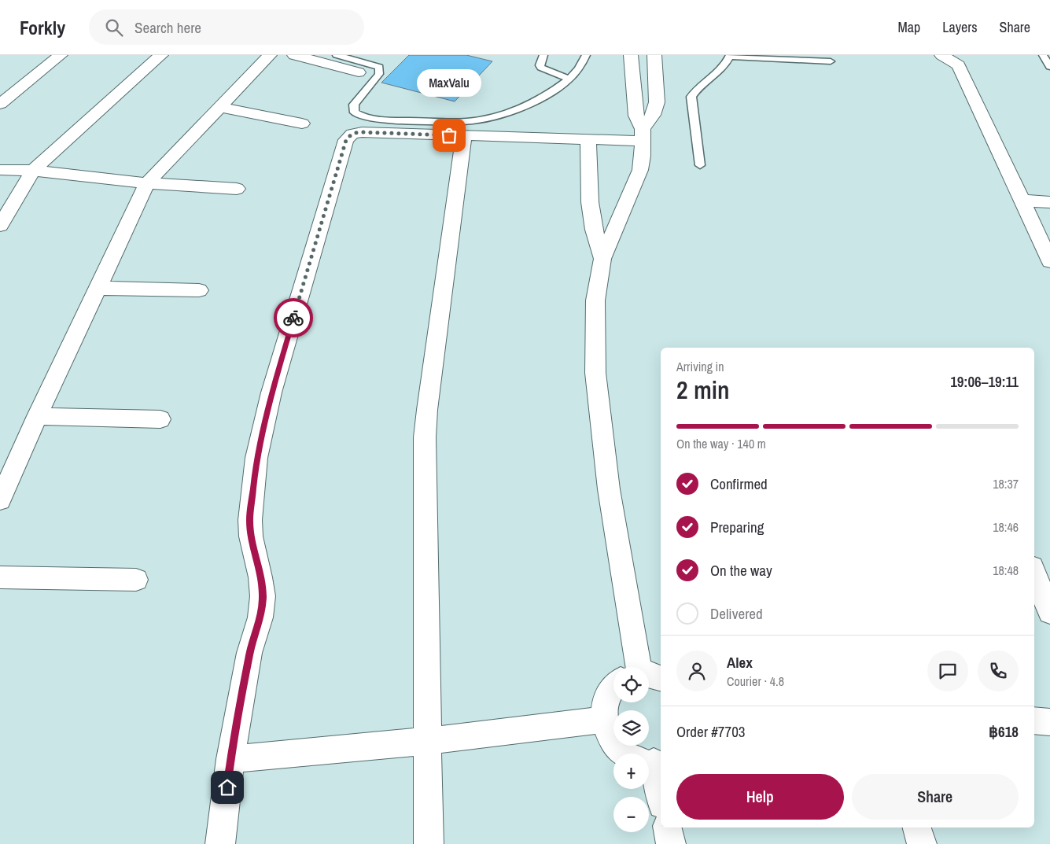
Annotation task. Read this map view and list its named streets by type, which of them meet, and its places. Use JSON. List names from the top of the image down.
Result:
{
  "places": ["MaxValu"],
  "page": {
    "header": "Forkly",
    "search": "Search here",
    "nav": ["Map", "Layers", "Share"],
    "bubble": "MaxValu",
    "heading": ["2 min", "Arriving in", "19:06–19:11"],
    "panel": [
      "Alex",
      "Courier · 4.8",
      "Order #7703",
      "฿618"
    ],
    "bar": "On the way · 140 m",
    "list": [
      ["Confirmed", "18:37"],
      ["Preparing", "18:46"],
      ["On the way", "18:48"],
      "Delivered"
    ],
    "map_buttons": ["+", "−"],
    "buttons": ["Help", "Share"]
  }
}
